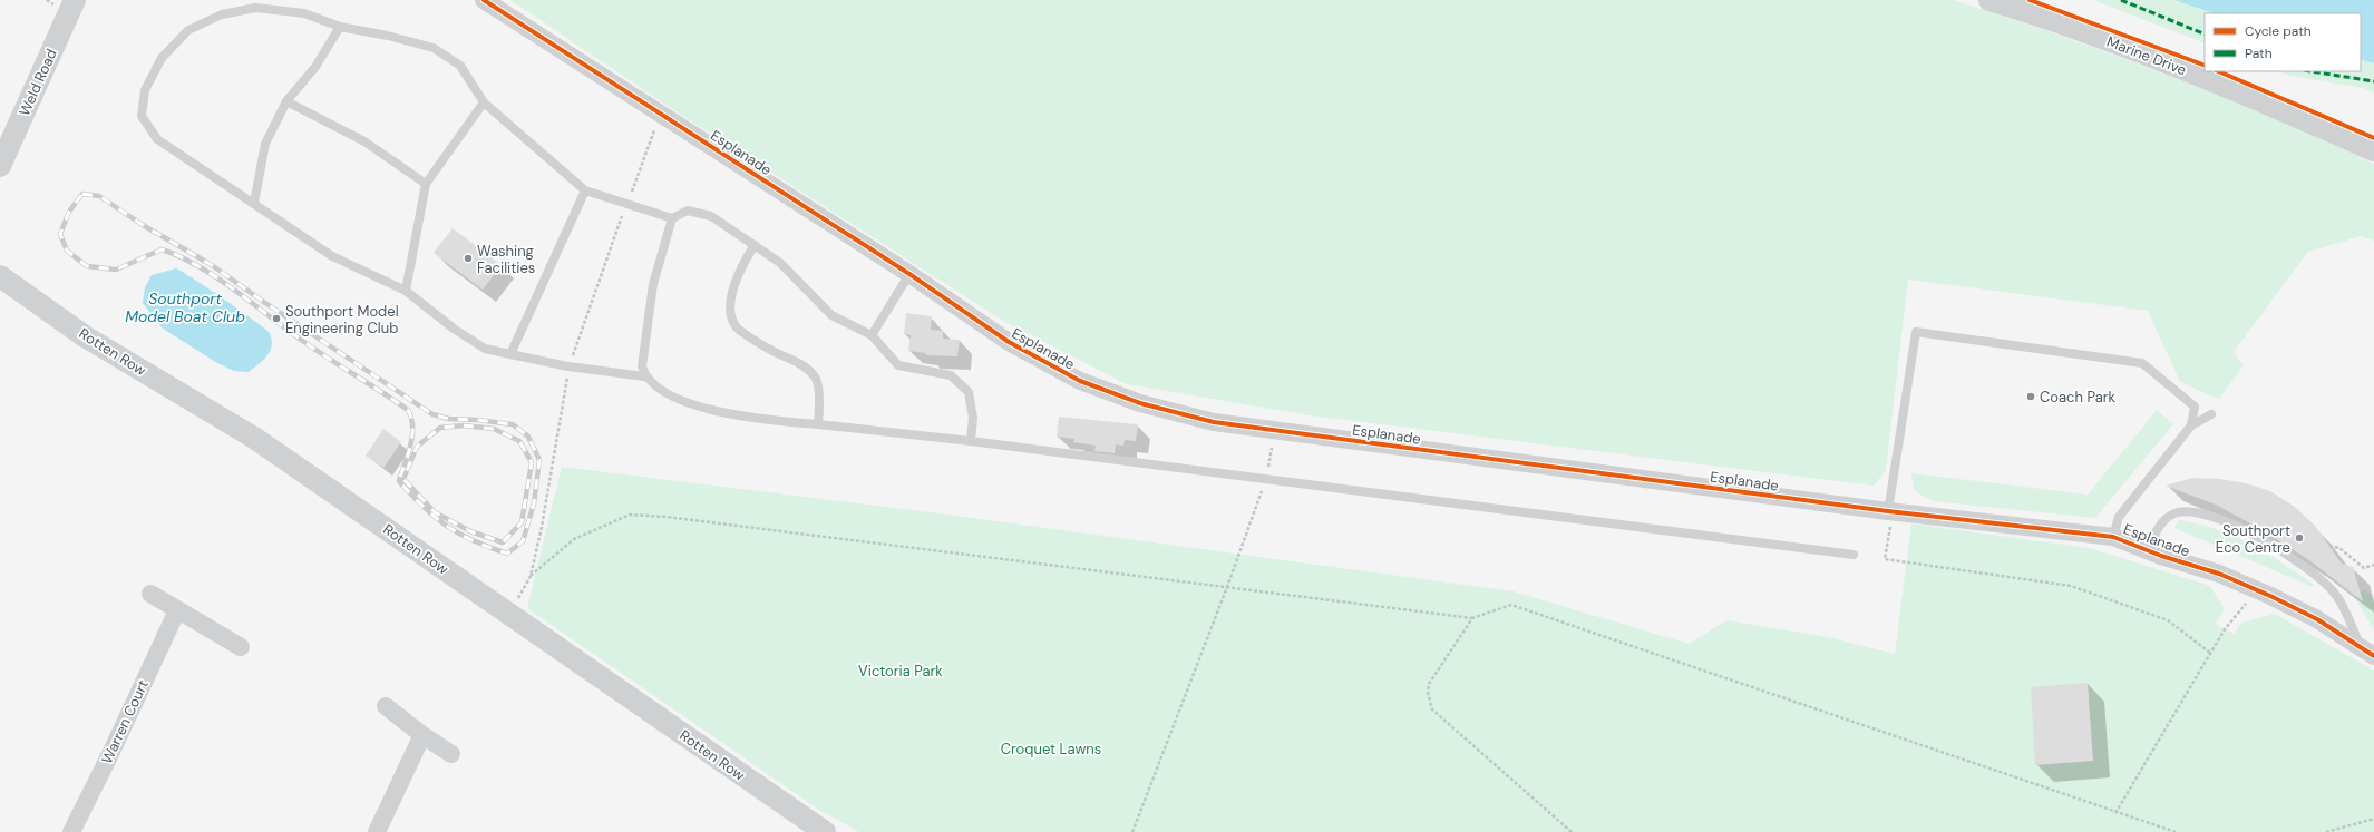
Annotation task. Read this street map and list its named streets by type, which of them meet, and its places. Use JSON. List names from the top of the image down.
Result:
{
  "streets": {
    "street": [
      "Marine Drive",
      "Weld Road",
      "Esplanade",
      "Rotten Row",
      "Warren Court"
    ]
  },
  "water": ["Southport Model Boat Club"],
  "parks": ["Victoria Park", "Croquet Lawns"],
  "places": [
    "Washing Facilities",
    "Southport Model Engineering Club",
    "Coach Park",
    "Southport Eco Centre"
  ],
  "legend": ["Cycle path", "Path"]
}
